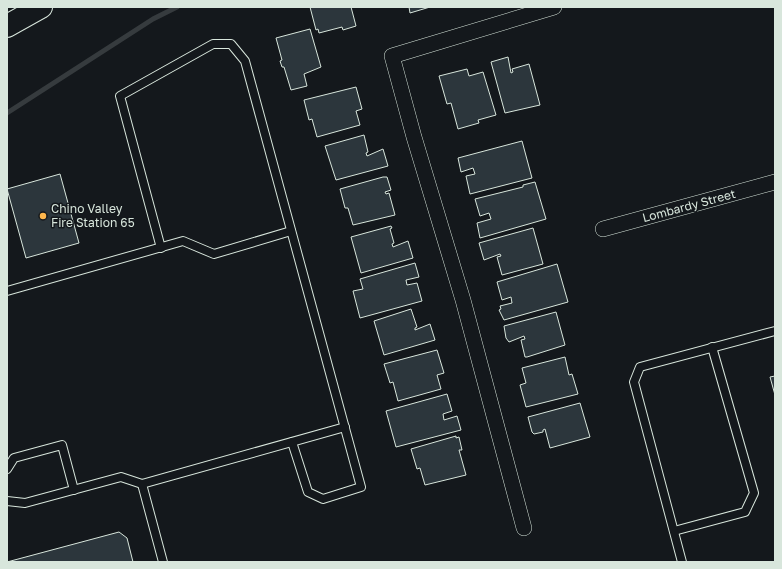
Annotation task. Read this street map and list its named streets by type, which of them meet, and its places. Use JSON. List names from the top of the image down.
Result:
{
  "streets": {
    "street": ["Lombardy Street"]
  },
  "places": ["Chino Valley Fire Station 65"]
}
